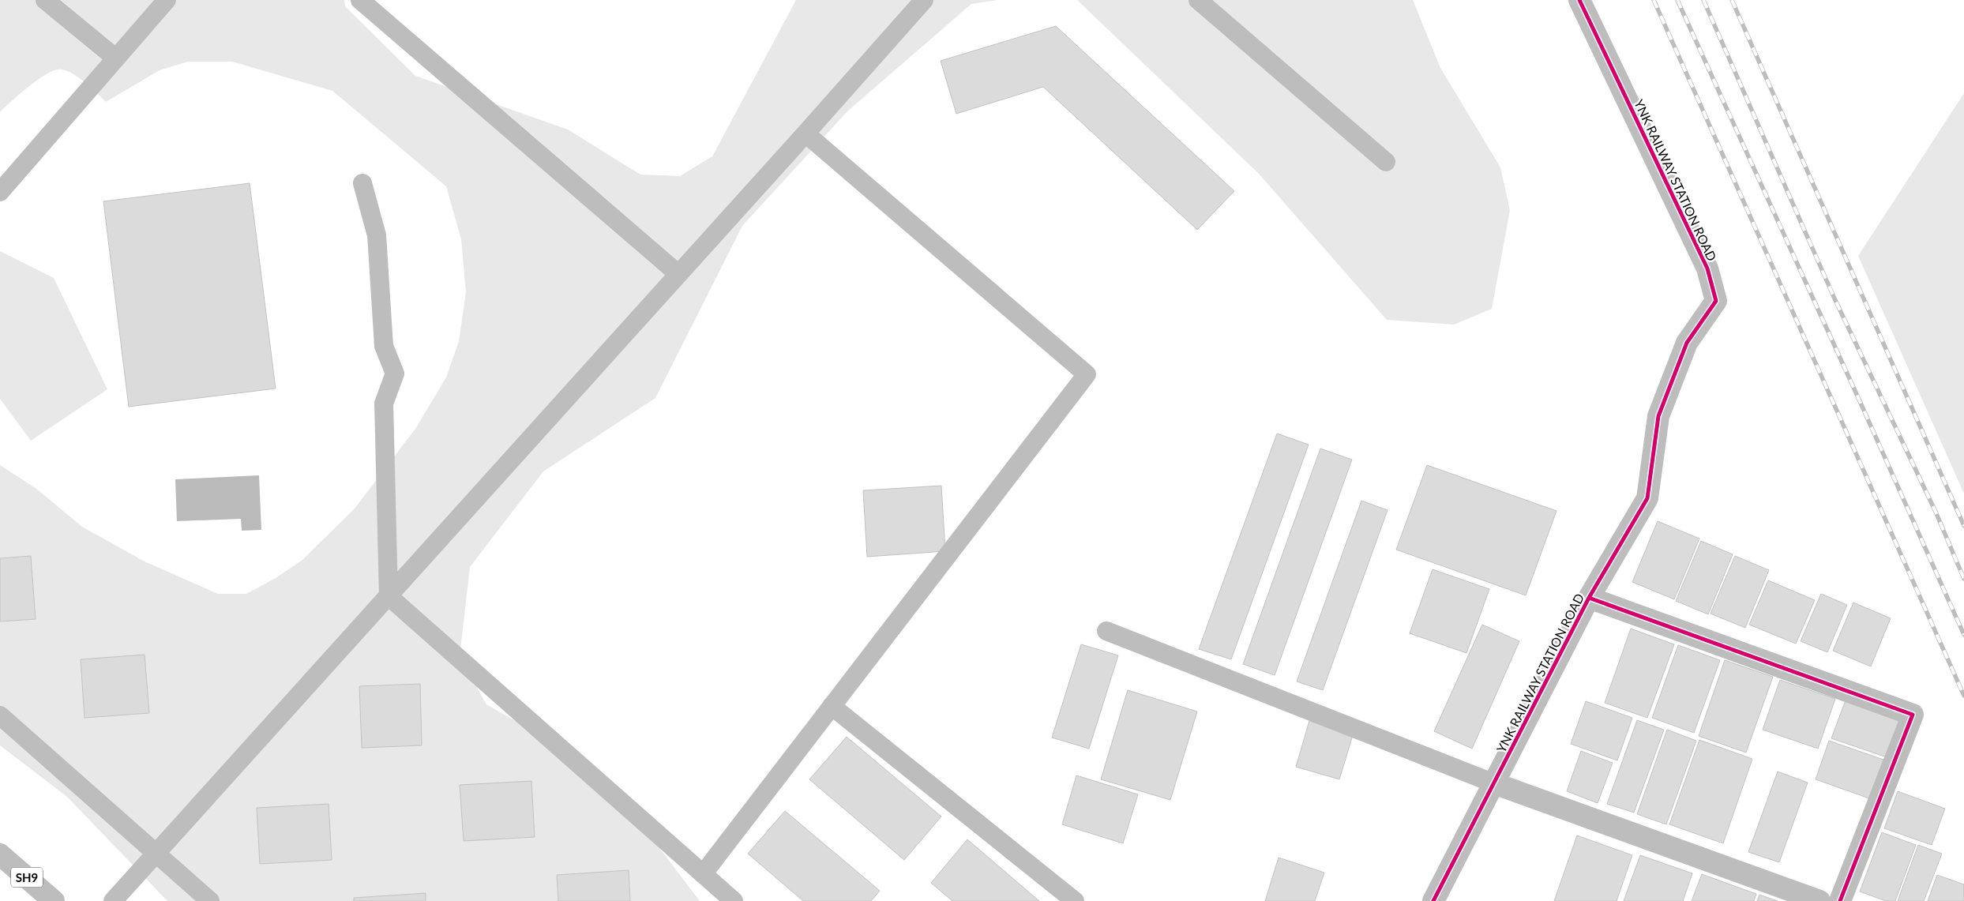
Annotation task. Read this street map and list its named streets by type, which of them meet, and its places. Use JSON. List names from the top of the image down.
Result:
{
  "streets": {
    "street": ["YNK RAILWAY STATION ROAD", "SH9"]
  }
}
